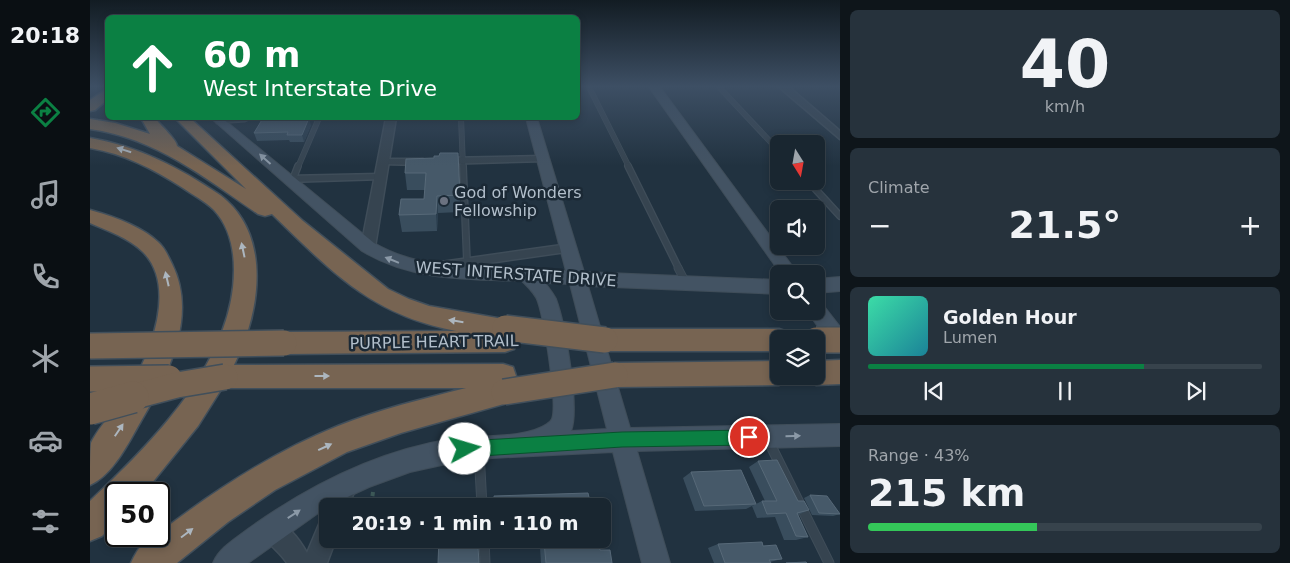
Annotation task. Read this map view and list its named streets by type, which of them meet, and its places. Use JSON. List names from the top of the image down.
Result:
{
  "streets": {
    "highway": ["PURPLE HEART TRAIL"],
    "main road": ["WEST INTERSTATE DRIVE"]
  },
  "places": ["God of Wonders Fellowship"],
  "north": "bottom",
  "page": {
    "tabs": "20:18",
    "tile": [
      ["40", "km/h"],
      "Climate",
      ["Range · 43%", "215 km"]
    ],
    "turn": ["60 m", "West Interstate Drive"],
    "heat": ["−", "21.5°", "+"],
    "song": ["Golden Hour", "Lumen"],
    "limit": "50",
    "trip": "20:19 · 1 min · 110 m"
  }
}
